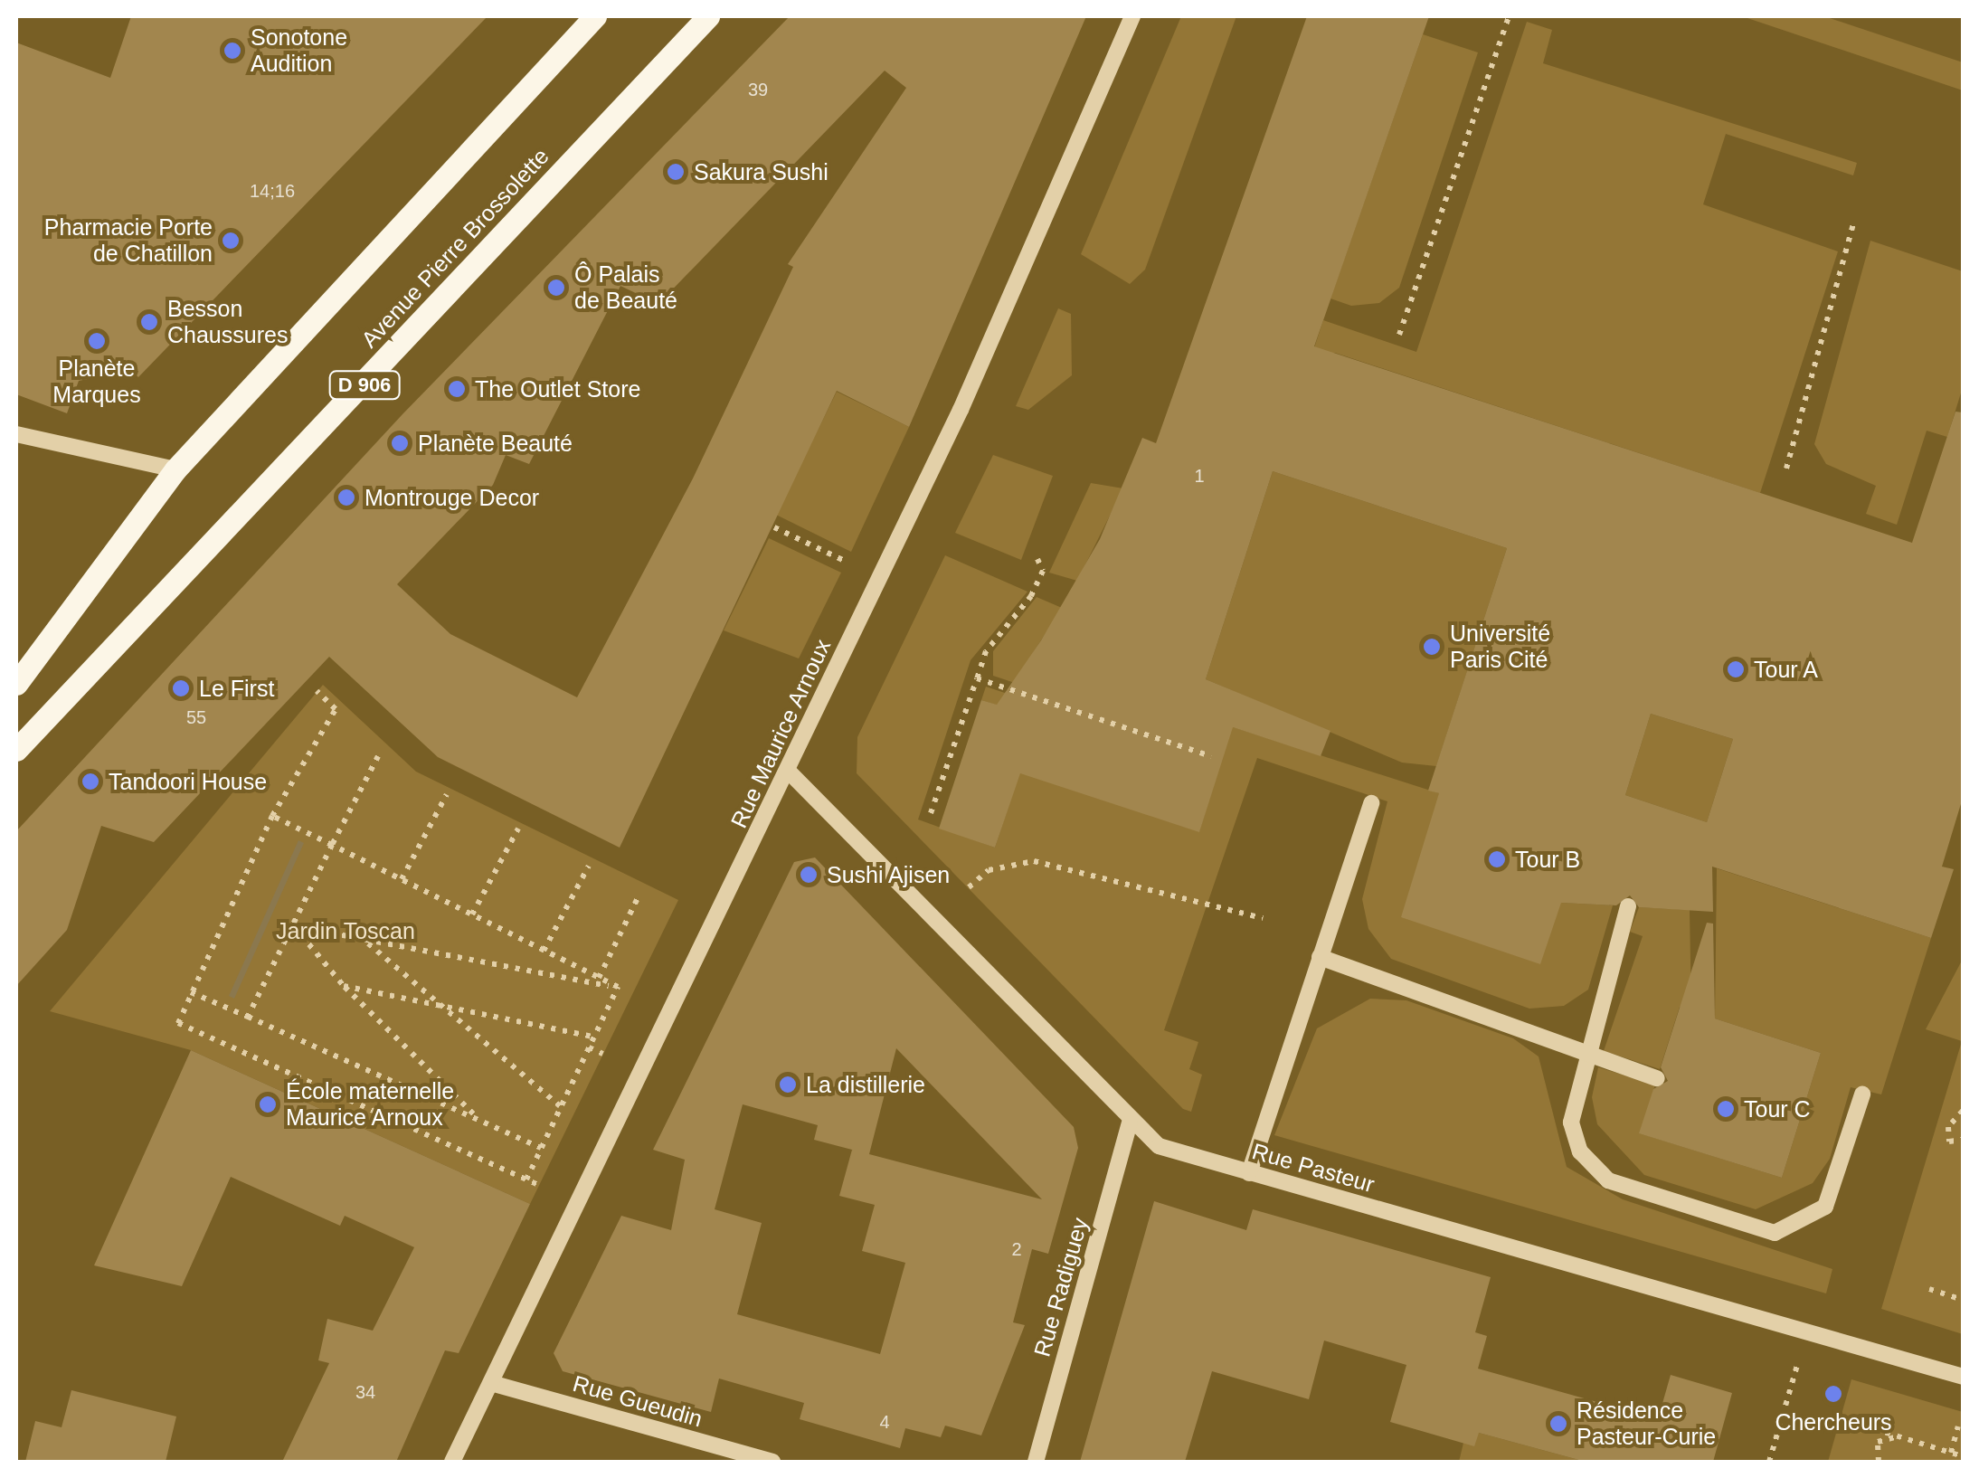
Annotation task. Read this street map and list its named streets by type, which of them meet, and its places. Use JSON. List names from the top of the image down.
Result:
{
  "streets": {
    "main road": ["Avenue Pierre Brossolette", "D 906"],
    "street": [
      "Rue Maurice Arnoux",
      "Rue Pasteur",
      "Rue Radiguey",
      "Rue Gueudin"
    ]
  },
  "crossings": [
    ["Rue Maurice Arnoux", "Rue Pasteur"],
    ["Rue Maurice Arnoux", "Rue Gueudin"],
    ["Rue Pasteur", "Rue Radiguey"]
  ],
  "parks": ["Jardin Toscan"],
  "places": [
    "Sonotone Audition",
    "Sakura Sushi",
    "Pharmacie Porte de Chatillon",
    "Ô Palais de Beauté",
    "Besson Chaussures",
    "Planète Marques",
    "The Outlet Store",
    "Planète Beauté",
    "Montrouge Decor",
    "Université Paris Cité",
    "Tour A",
    "Le First",
    "Tandoori House",
    "Tour B",
    "Sushi Ajisen",
    "La distillerie",
    "École maternelle Maurice Arnoux",
    "Tour C",
    "Chercheurs",
    "Résidence Pasteur-Curie"
  ],
  "house_numbers": [
    "39",
    "14;16",
    "1",
    "55",
    "2",
    "34",
    "4"
  ]
}
